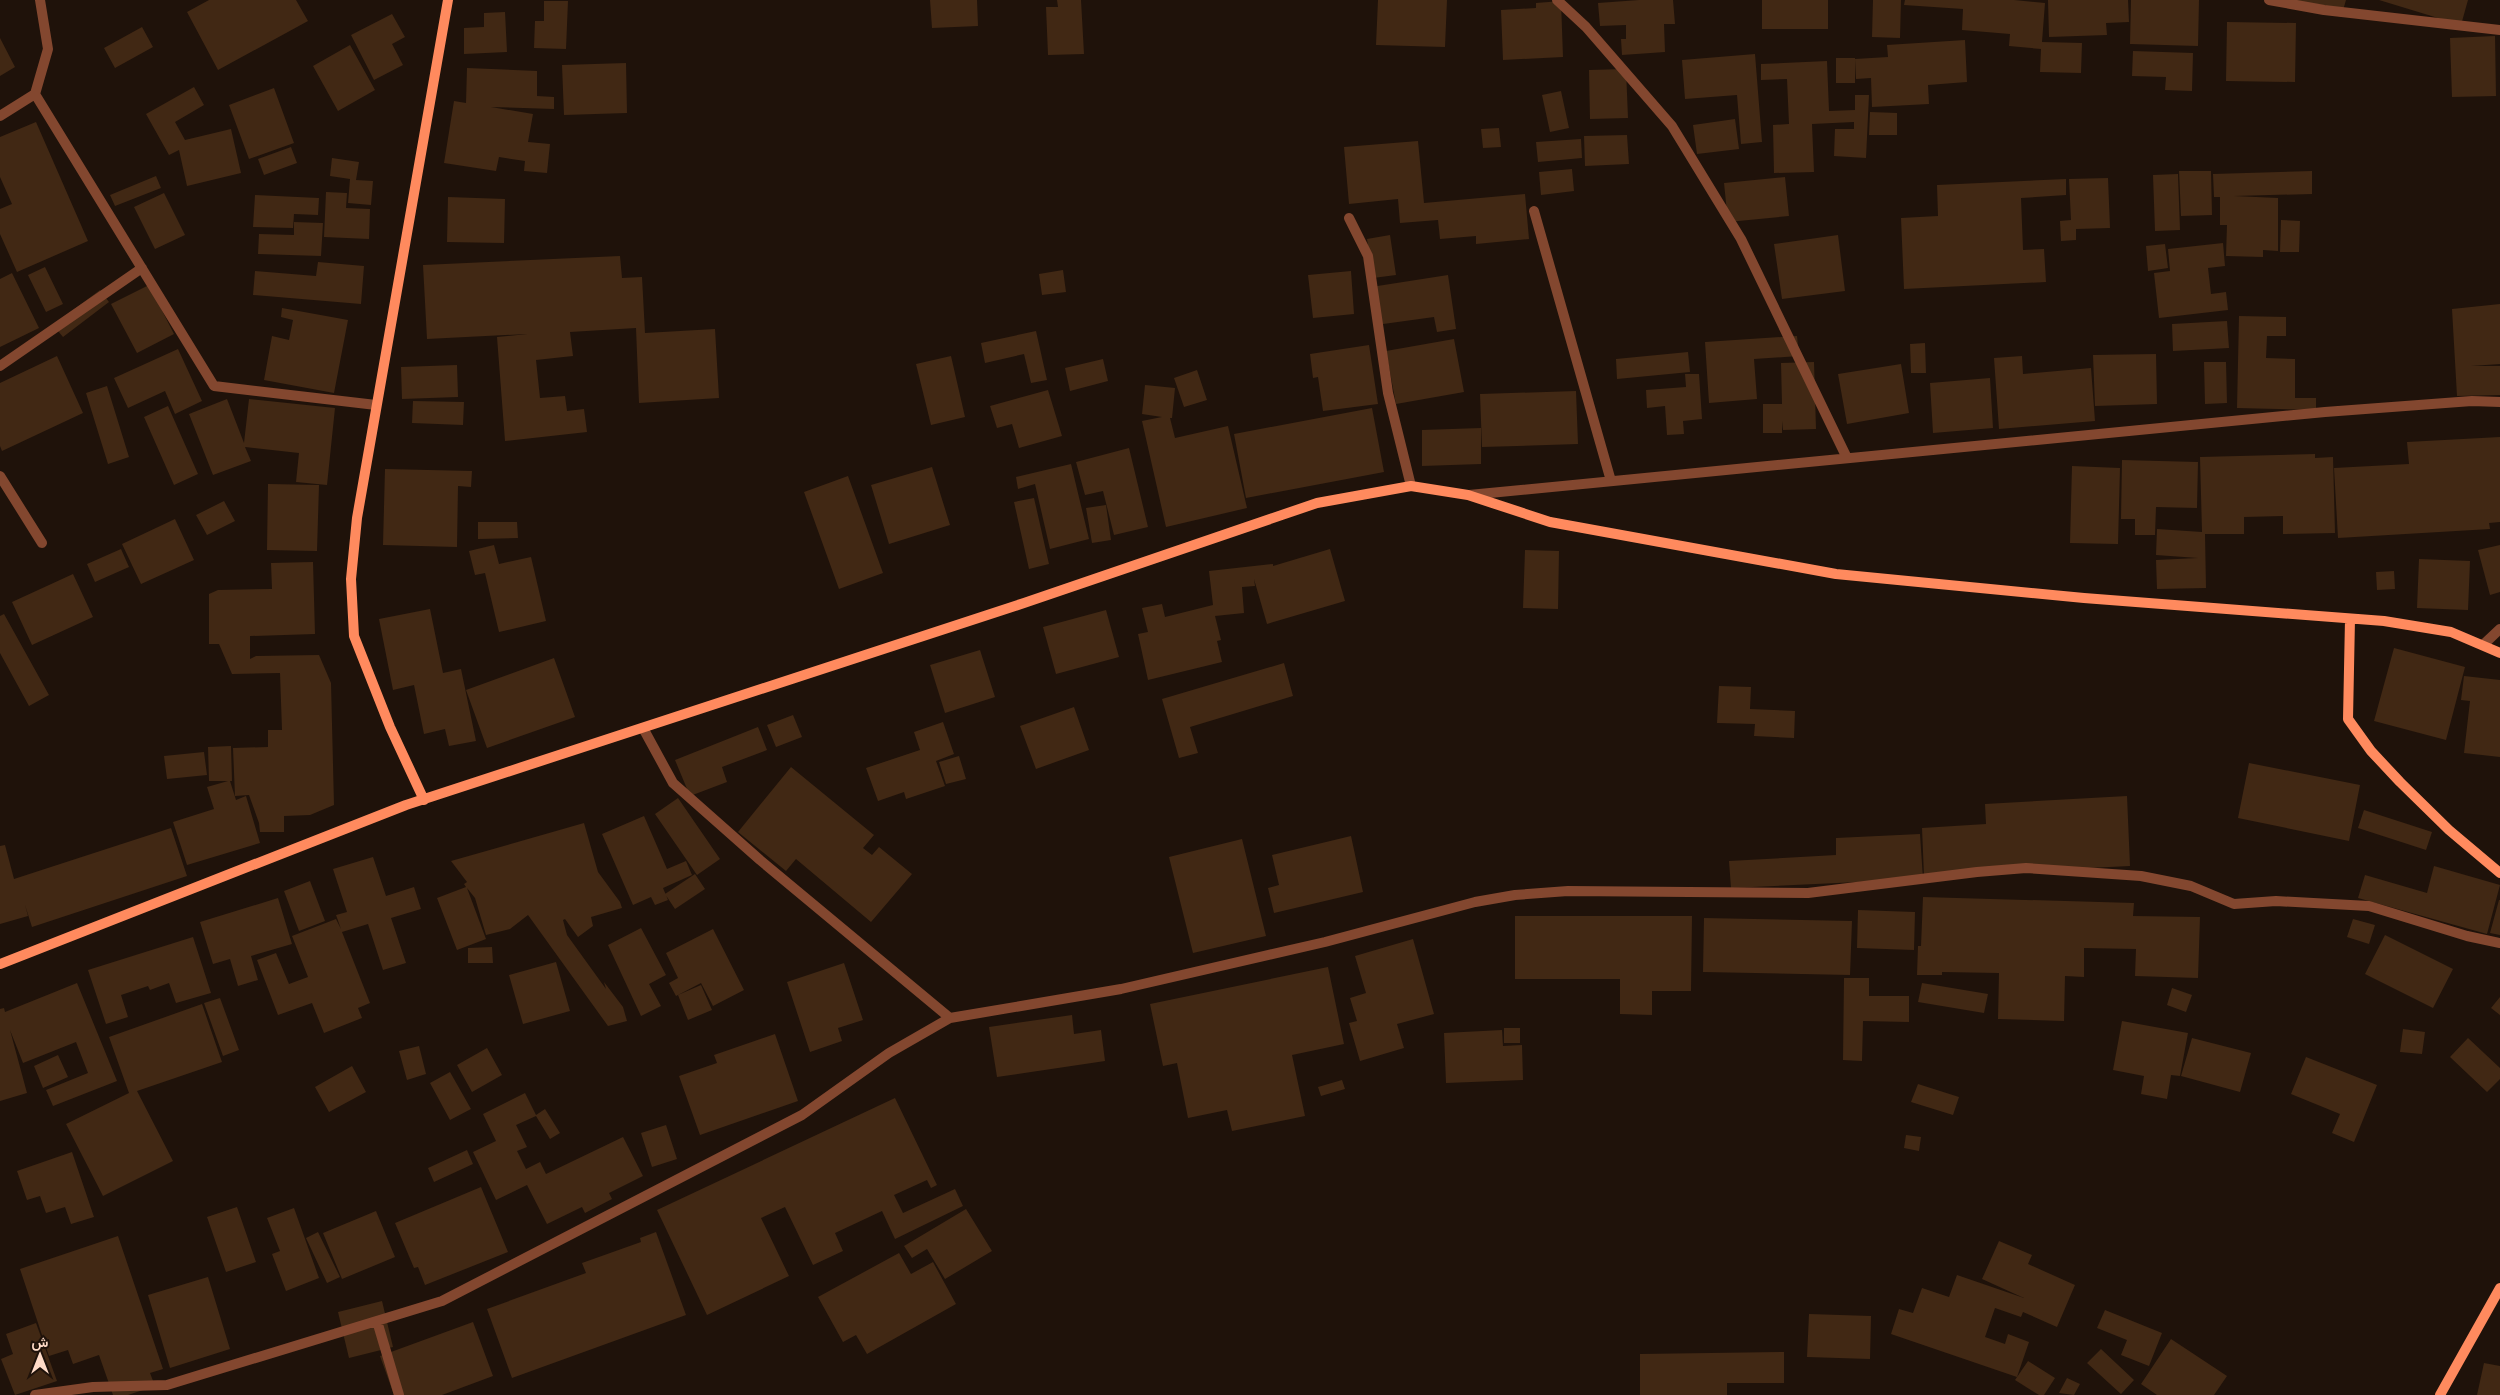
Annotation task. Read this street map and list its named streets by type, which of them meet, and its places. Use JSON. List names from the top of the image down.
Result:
{
  "north": "top"
}
